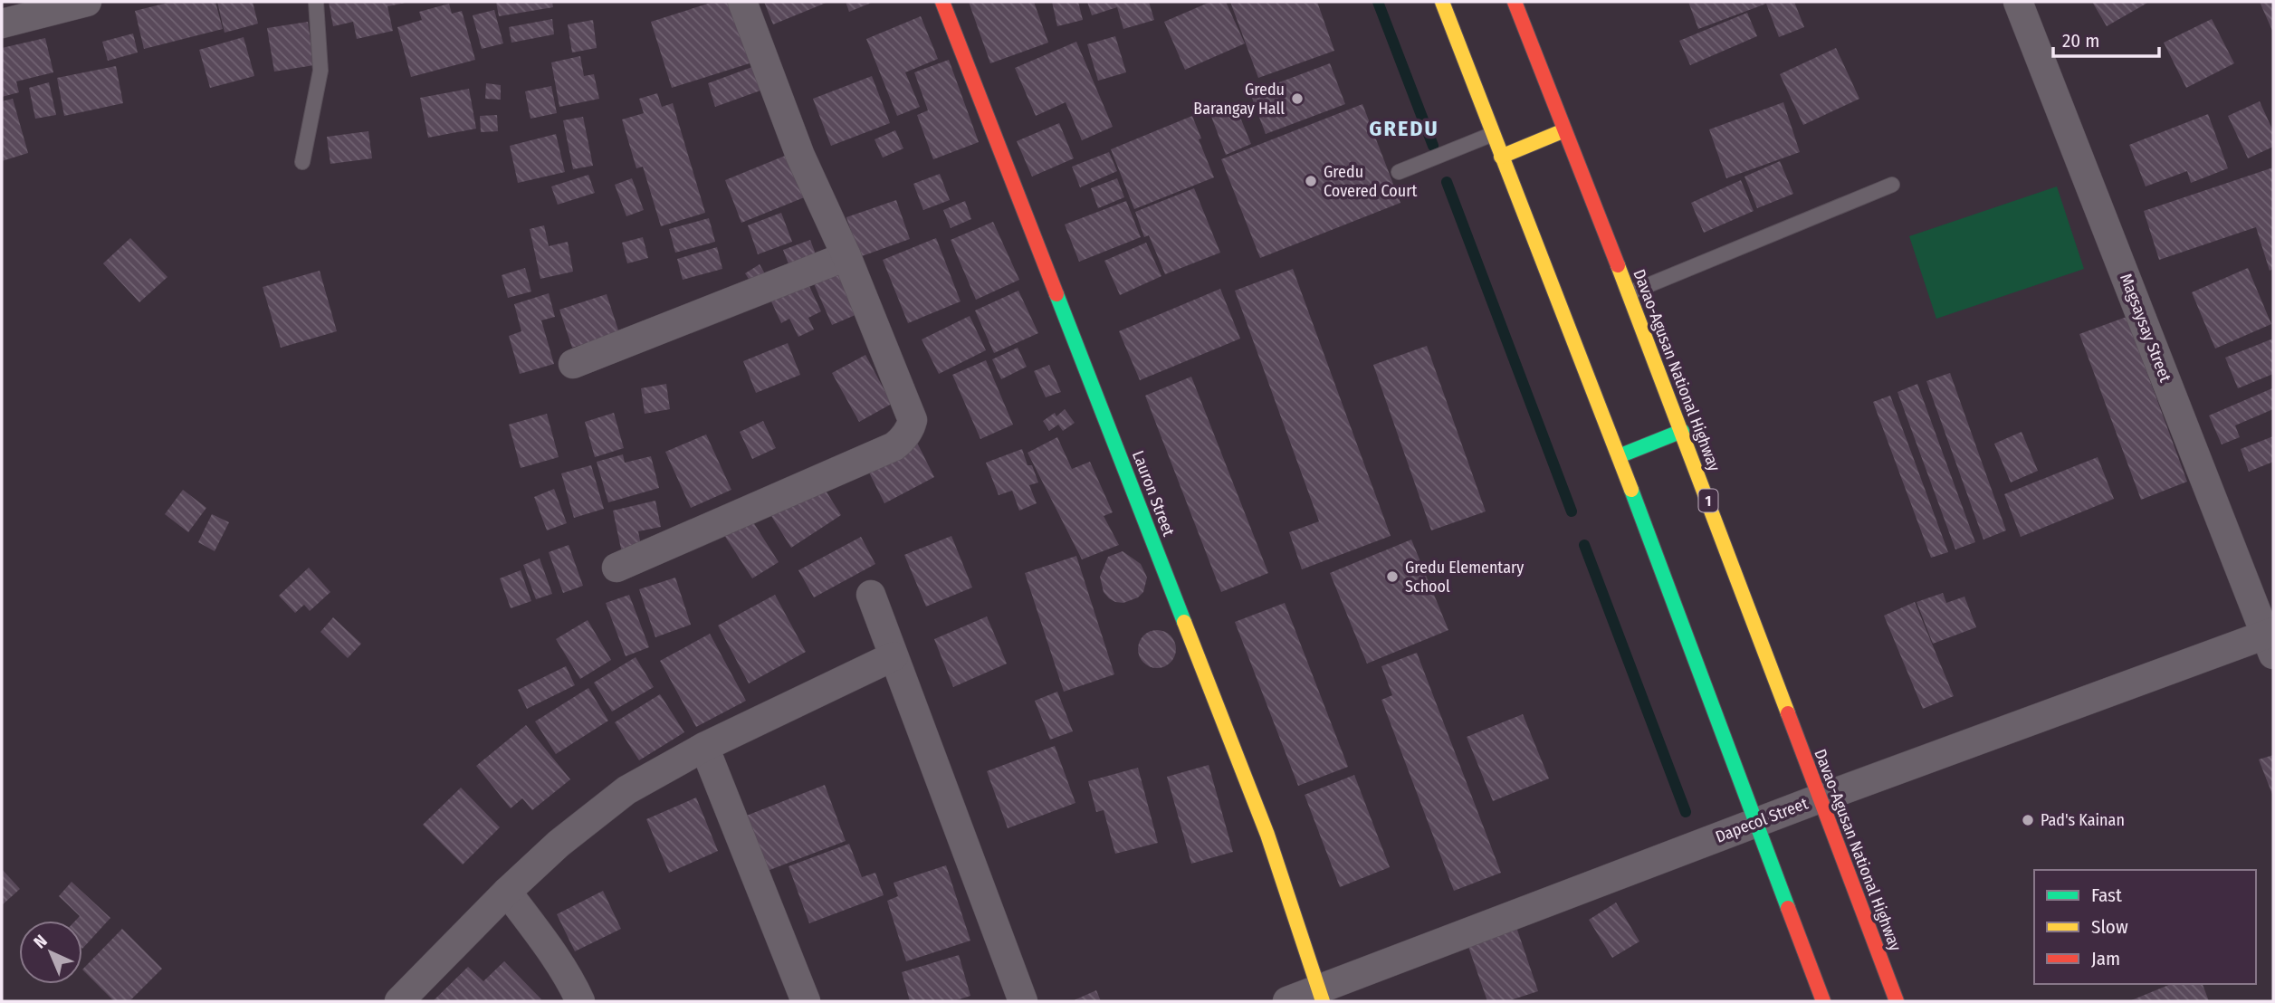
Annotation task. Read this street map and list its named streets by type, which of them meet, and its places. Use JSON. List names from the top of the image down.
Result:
{
  "streets": {
    "main road": ["Davao-Agusan National Highway", "Lauron Street", "1"],
    "street": ["Magsaysay Street", "Dapecol Street"]
  },
  "crossings": [
    ["Magsaysay Street", "Dapecol Street"],
    ["Davao-Agusan National Highway", "Dapecol Street"],
    ["Lauron Street", "Dapecol Street"]
  ],
  "districts": ["GREDU"],
  "places": [
    "Gredu Barangay Hall",
    "Gredu Covered Court",
    "Gredu Elementary School",
    "Pad's Kainan"
  ],
  "legend": ["Fast", "Slow", "Jam"],
  "scale_bar": "20 m",
  "north": "top left"
}
